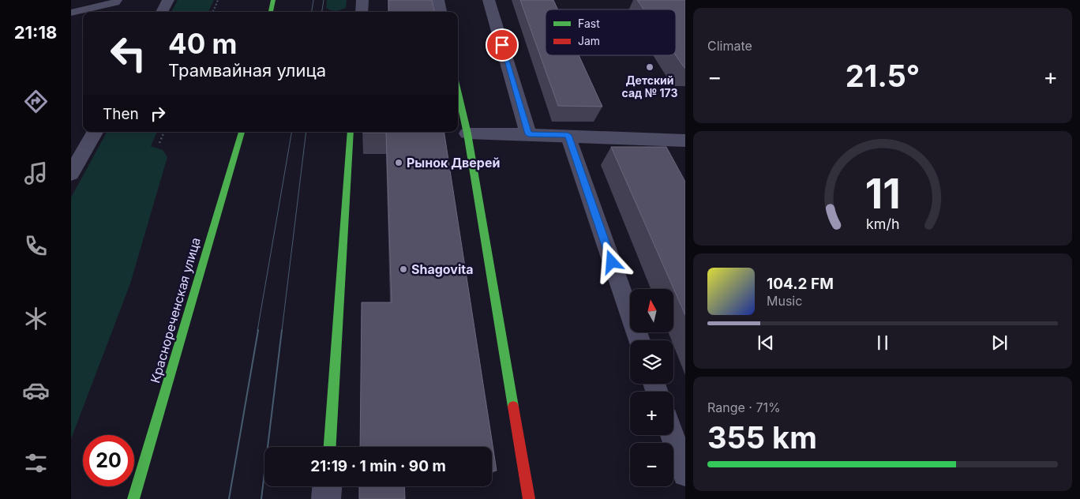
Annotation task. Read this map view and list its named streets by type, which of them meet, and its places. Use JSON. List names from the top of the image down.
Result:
{
  "streets": {
    "street": ["Краснореченская улица"]
  },
  "places": ["Детский сад № 173", "Рынок Дверей", "Shagovita"],
  "legend": ["Fast", "Jam"],
  "north": "top",
  "page": {
    "tabs": "21:18",
    "tile": [
      "Climate",
      ["Range · 71%", "355 km"]
    ],
    "turn": ["40 m", "Трамвайная улица"],
    "heat": ["−", "21.5°", "+"],
    "then": "Then",
    "song": ["104.2 FM", "Music"],
    "map_buttons": ["+", "−"],
    "limit": "20",
    "trip": "21:19 · 1 min · 90 m",
    "gauge": ["11", "km/h"]
  }
}
